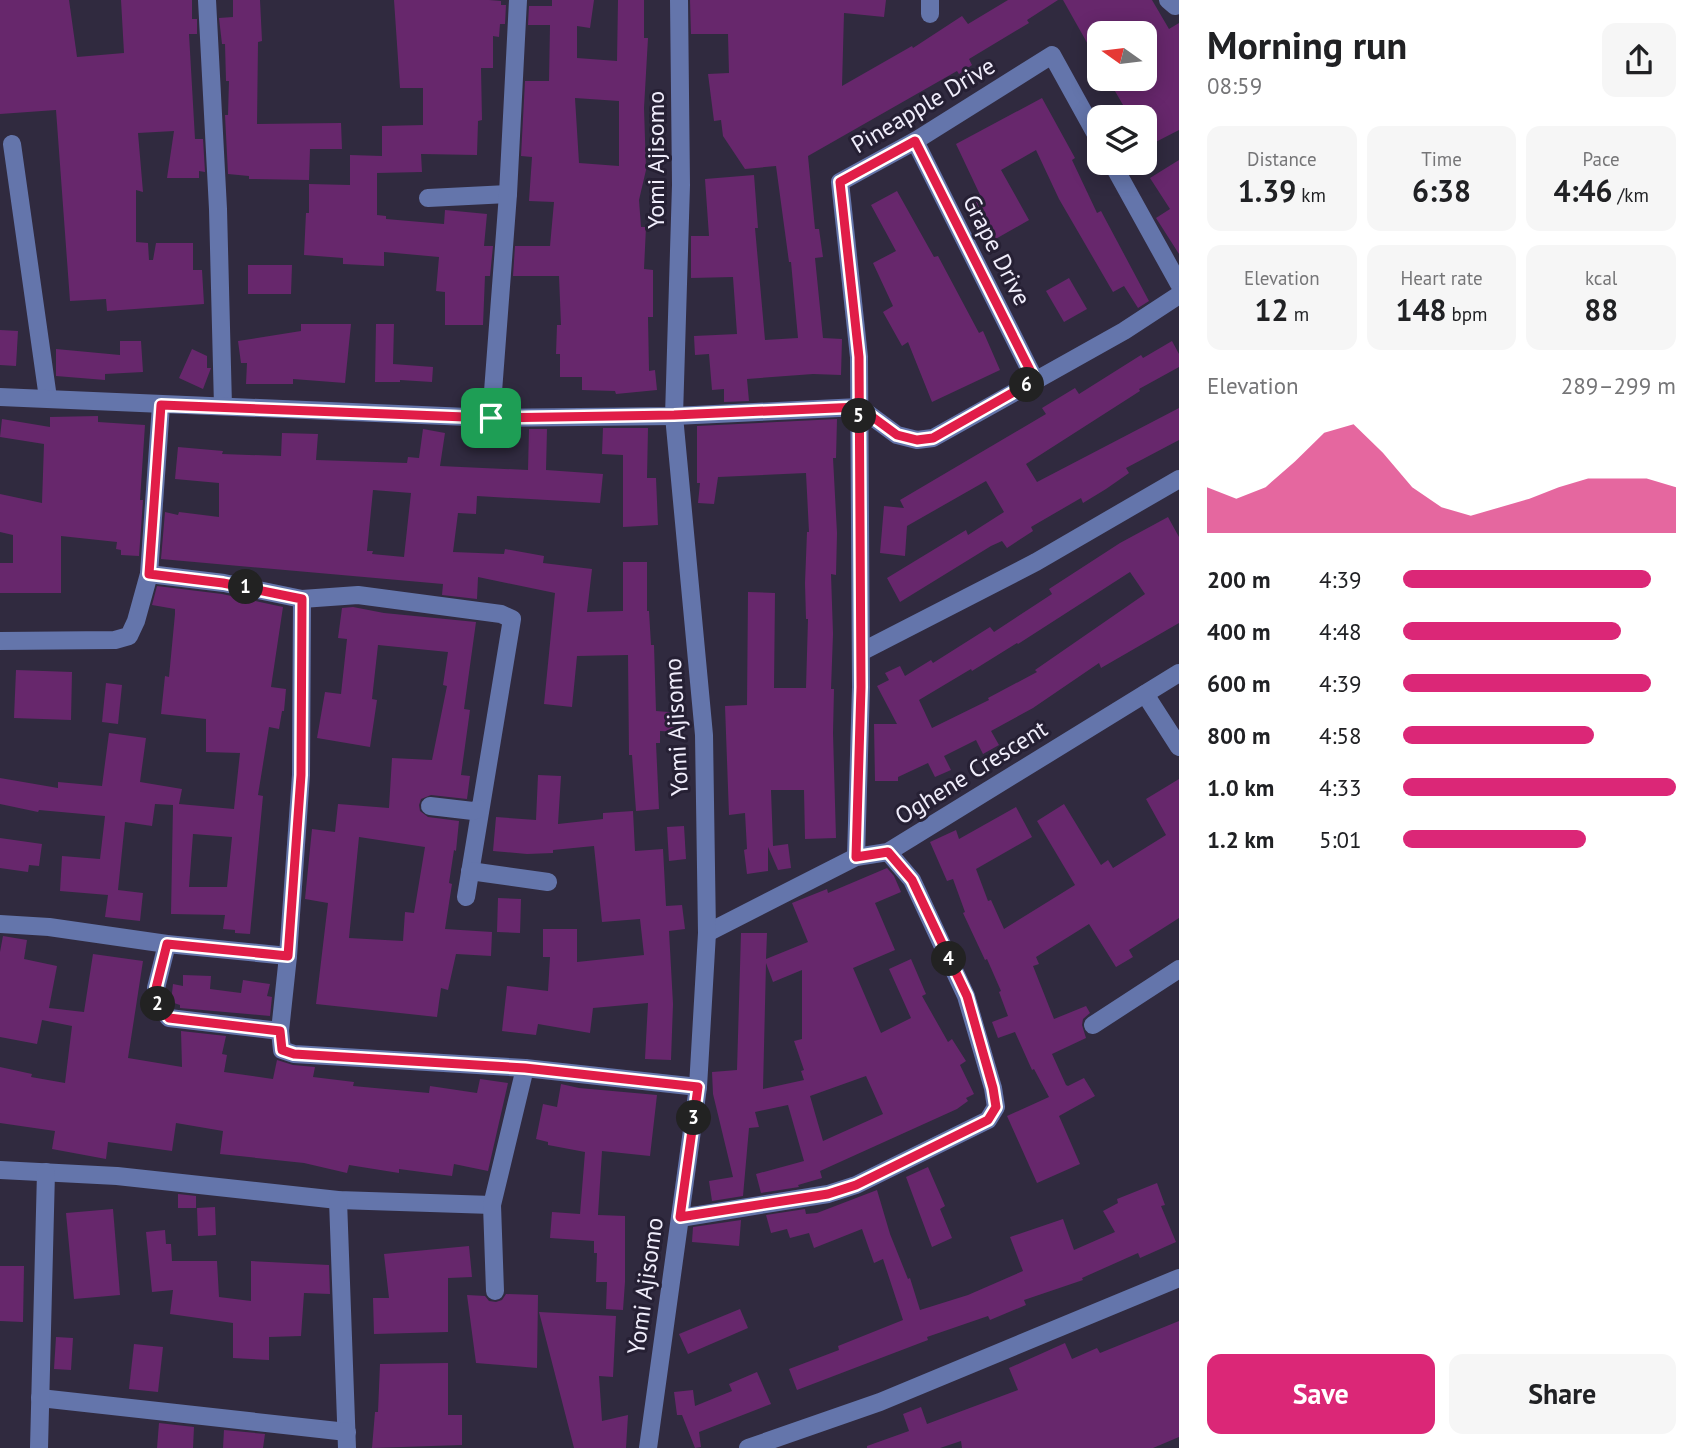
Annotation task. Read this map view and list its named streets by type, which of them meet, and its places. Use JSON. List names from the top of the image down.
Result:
{
  "streets": {
    "street": [
      "Pineapple Drive",
      "Yomi Ajisomo",
      "Grape Drive",
      "Oghene Crescent"
    ]
  },
  "crossings": [
    ["Pineapple Drive", "Grape Drive"],
    ["Yomi Ajisomo", "Oghene Crescent"]
  ],
  "north": "left",
  "page": {
    "heading": ["Morning run", "08:59"],
    "stats": [
      ["Distance", "1.39 km"],
      ["Time", "6:38"],
      ["Pace", "4:46 /km"],
      ["Elevation", "12 m"],
      ["Heart rate", "148 bpm"],
      ["kcal", "88"]
    ],
    "chart": ["Elevation", "289–299 m"],
    "pins": [
      "6",
      "5",
      "1",
      "4",
      "2",
      "3"
    ],
    "list": [
      {
        "name": "200 m",
        "note": "4:39"
      },
      {
        "name": "400 m",
        "note": "4:48"
      },
      {
        "name": "600 m",
        "note": "4:39"
      },
      {
        "name": "800 m",
        "note": "4:58"
      },
      {
        "name": "1.0 km",
        "note": "4:33"
      },
      {
        "name": "1.2 km",
        "note": "5:01"
      }
    ],
    "buttons": ["Save", "Share"]
  }
}
